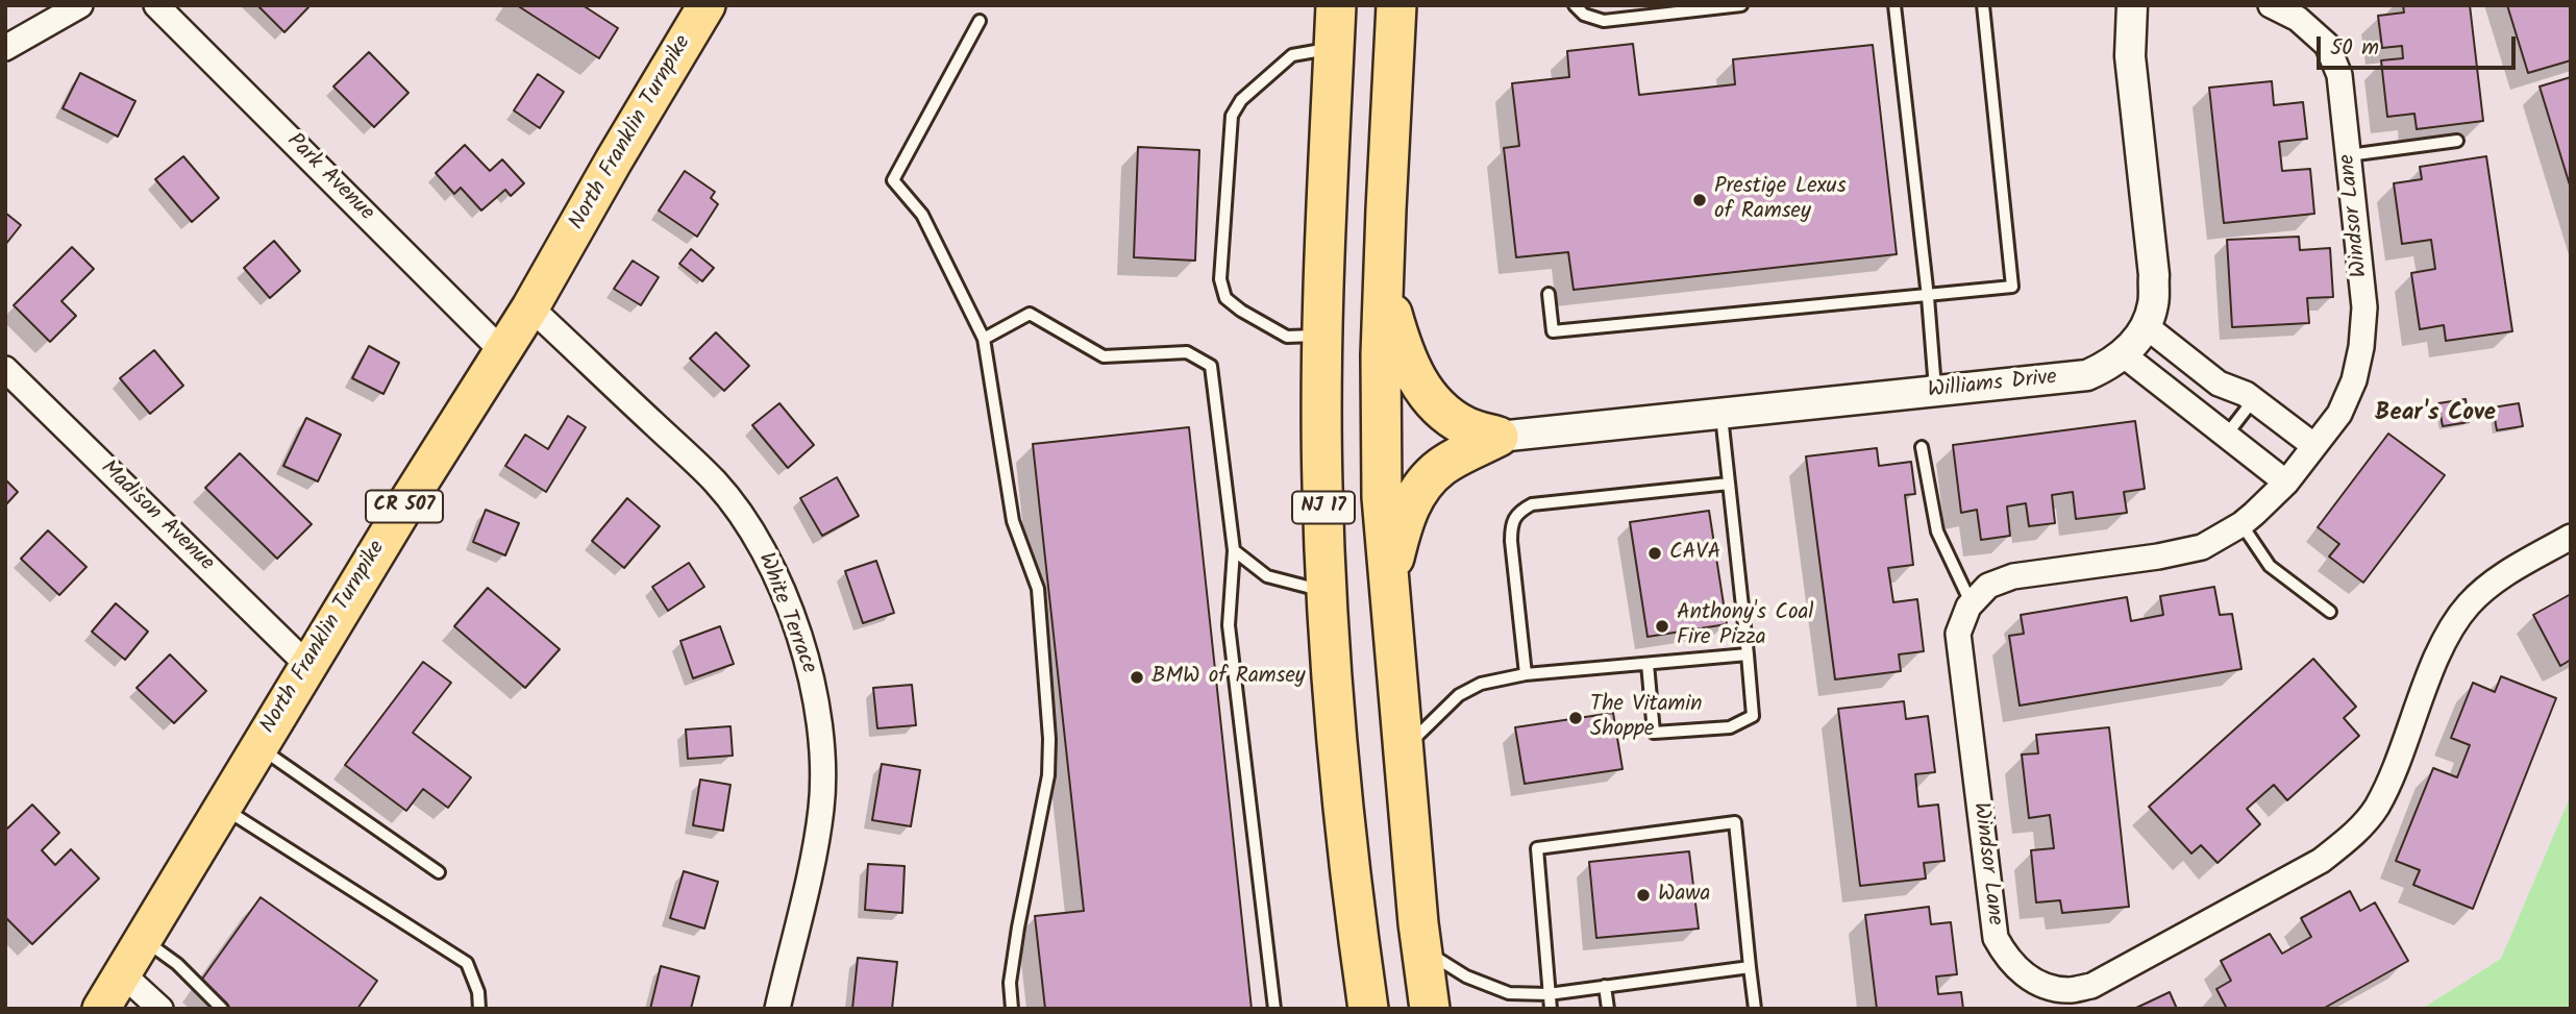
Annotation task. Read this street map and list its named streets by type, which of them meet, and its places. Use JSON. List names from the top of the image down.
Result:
{
  "streets": {
    "highway": ["NJ 17"],
    "main road": ["North Franklin Turnpike", "CR 507"],
    "street": [
      "Park Avenue",
      "Windsor Lane",
      "Williams Drive",
      "Madison Avenue",
      "White Terrace"
    ]
  },
  "crossings": [
    ["North Franklin Turnpike", "Park Avenue"],
    ["North Franklin Turnpike", "Madison Avenue"],
    ["North Franklin Turnpike", "White Terrace"]
  ],
  "districts": ["Bear's Cove"],
  "places": [
    "Prestige Lexus of Ramsey",
    "CAVA",
    "Anthony's Coal Fire Pizza",
    "BMW of Ramsey",
    "The Vitamin Shoppe",
    "Wawa"
  ],
  "scale_bar": "50 m"
}
